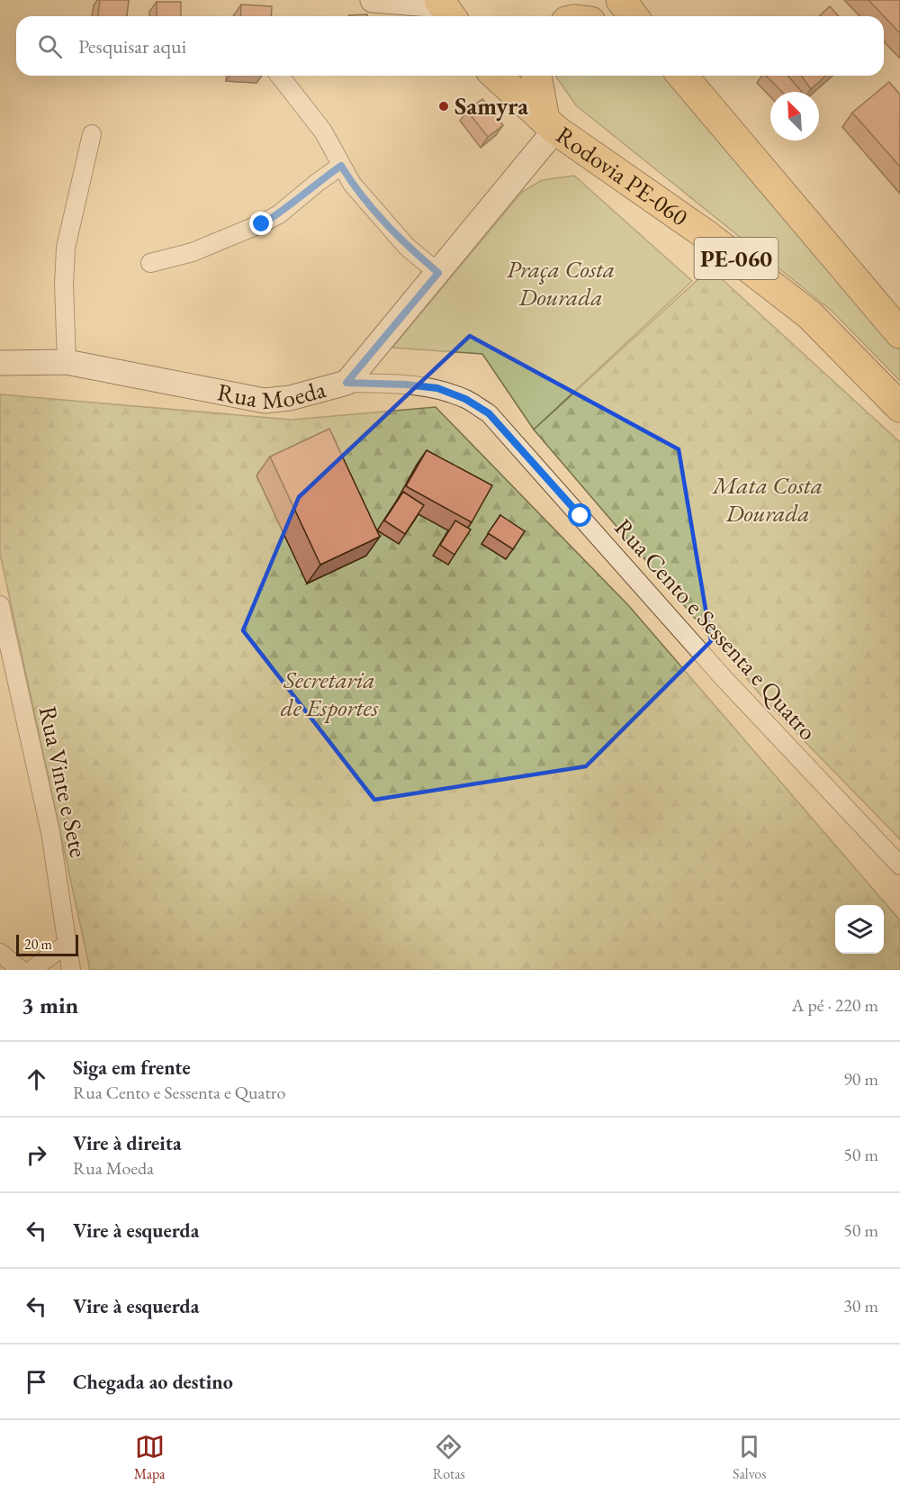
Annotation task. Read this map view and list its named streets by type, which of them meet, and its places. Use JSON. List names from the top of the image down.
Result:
{
  "streets": {
    "highway": ["Rodovia PE-060", "PE-060"],
    "street": ["Rua Moeda", "Rua Cento e Sessenta e Quatro", "Rua Vinte e Sete"]
  },
  "crossings": [
    ["Rodovia PE-060", "Rua Moeda"],
    ["Rua Moeda", "Rua Cento e Sessenta e Quatro"]
  ],
  "parks": ["Praça Costa Dourada", "Mata Costa Dourada", "Secretaria de Esportes"],
  "places": ["Samyra"],
  "scale_bar": "20 m",
  "north": "top left",
  "page": {
    "search": "Pesquisar aqui",
    "scale": "20 m",
    "heading": ["3 min", "A pé · 220 m"],
    "list": [
      ["Siga em frente", "Rua Cento e Sessenta e Quatro", "90 m"],
      ["Vire à direita", "Rua Moeda", "50 m"],
      ["Vire à esquerda", "50 m"],
      ["Vire à esquerda", "30 m"],
      "Chegada ao destino"
    ],
    "nav": ["Mapa", "Rotas", "Salvos"]
  }
}
